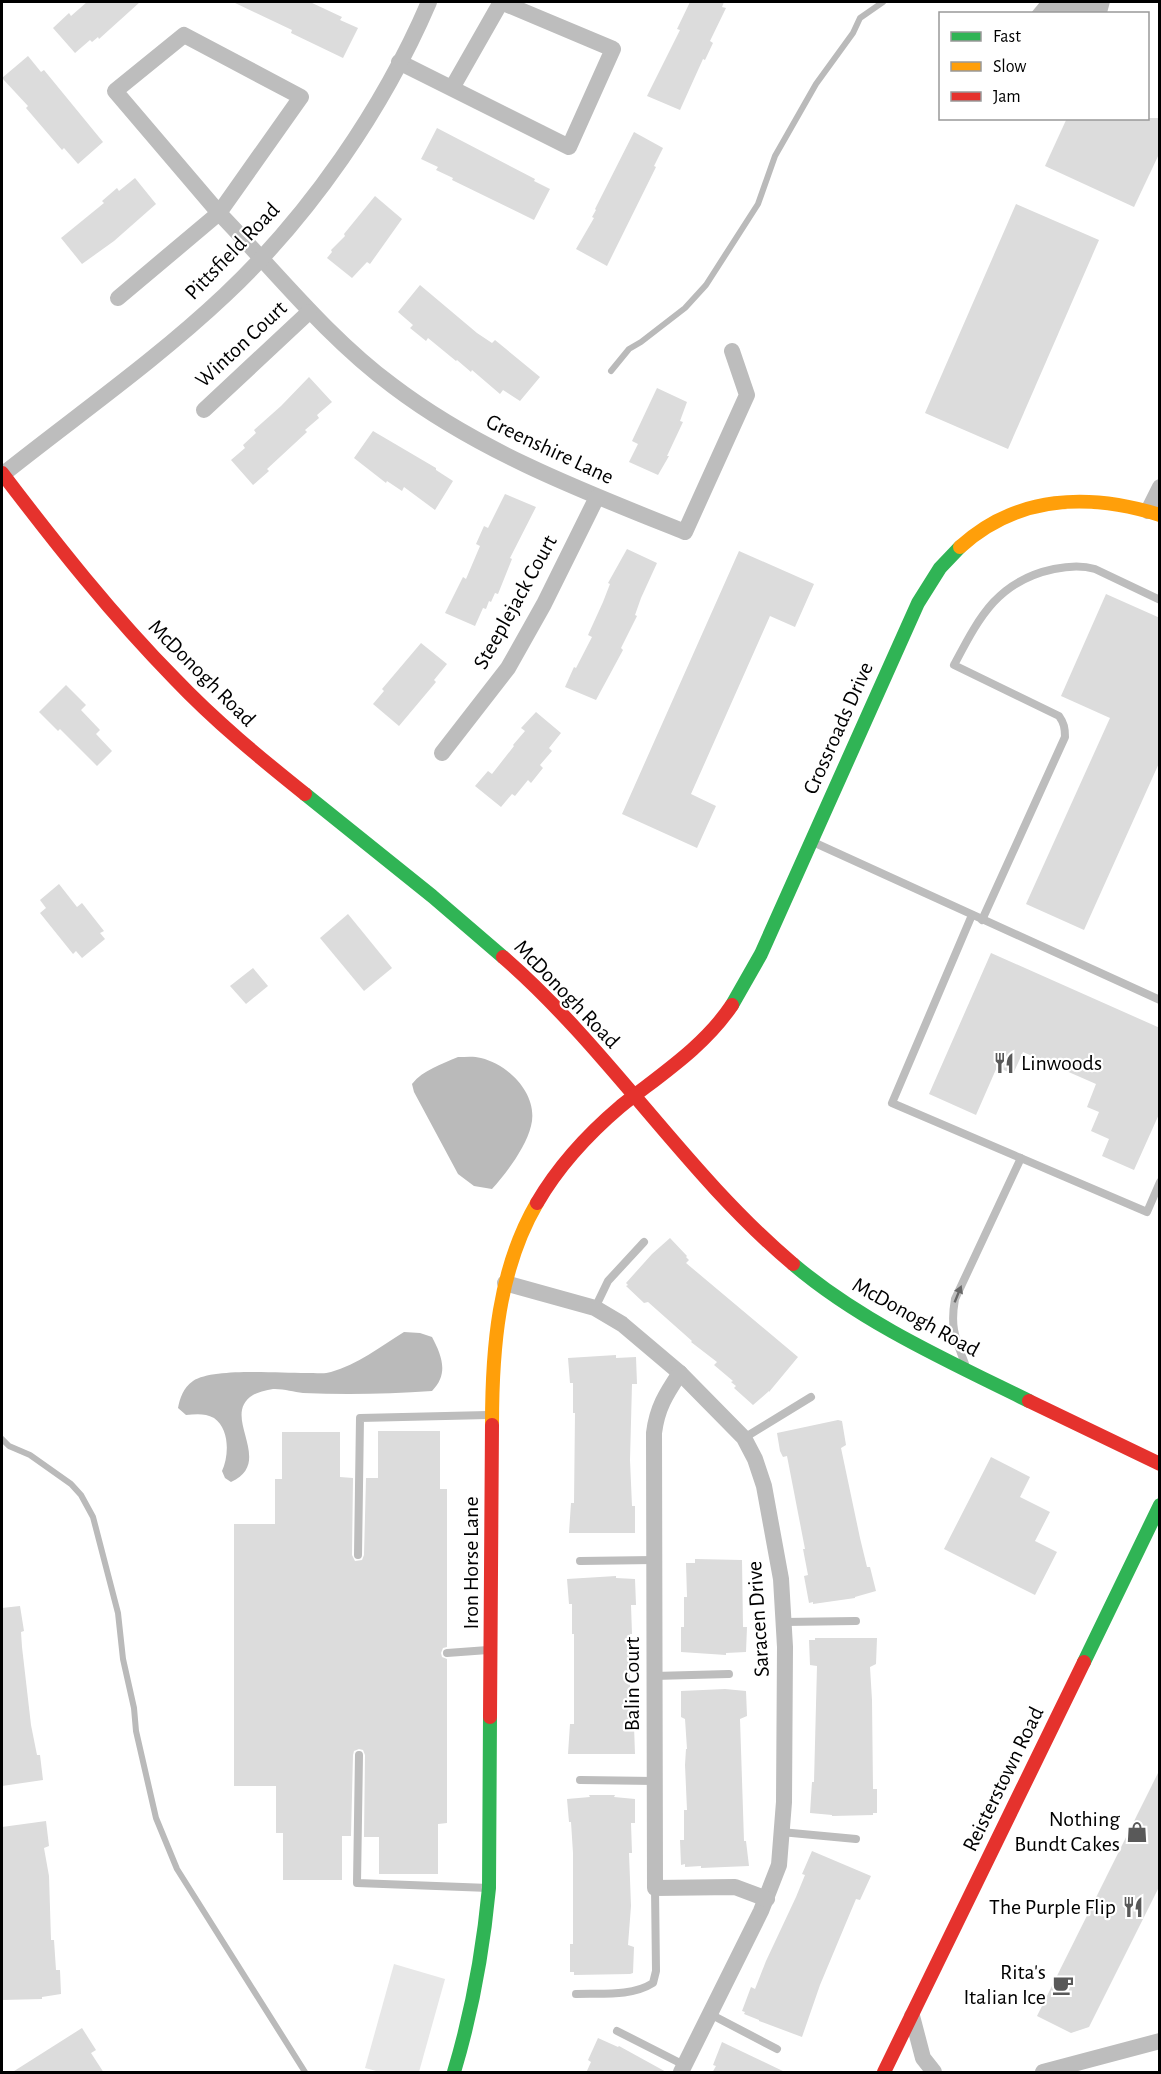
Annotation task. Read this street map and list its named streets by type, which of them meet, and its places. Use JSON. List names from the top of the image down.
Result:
{
  "streets": {
    "main road": [
      "McDonogh Road",
      "Crossroads Drive",
      "Iron Horse Lane",
      "Reisterstown Road"
    ],
    "street": [
      "Pittsfield Road",
      "Winton Court",
      "Greenshire Lane",
      "Steeplejack Court",
      "Saracen Drive",
      "Balin Court"
    ]
  },
  "crossings": [
    ["Pittsfield Road", "Greenshire Lane"],
    ["Pittsfield Road", "McDonogh Road"],
    ["Winton Court", "Greenshire Lane"],
    ["Greenshire Lane", "Steeplejack Court"],
    ["McDonogh Road", "Crossroads Drive"],
    ["McDonogh Road", "Iron Horse Lane"],
    ["Crossroads Drive", "Iron Horse Lane"],
    ["Iron Horse Lane", "Saracen Drive"],
    ["Saracen Drive", "Balin Court"]
  ],
  "places": {
    "restaurant": ["Linwoods", "The Purple Flip"],
    "shop": ["Nothing Bundt Cakes"],
    "cafe": ["Rita's Italian Ice"]
  },
  "legend": ["Fast", "Slow", "Jam"]
}
